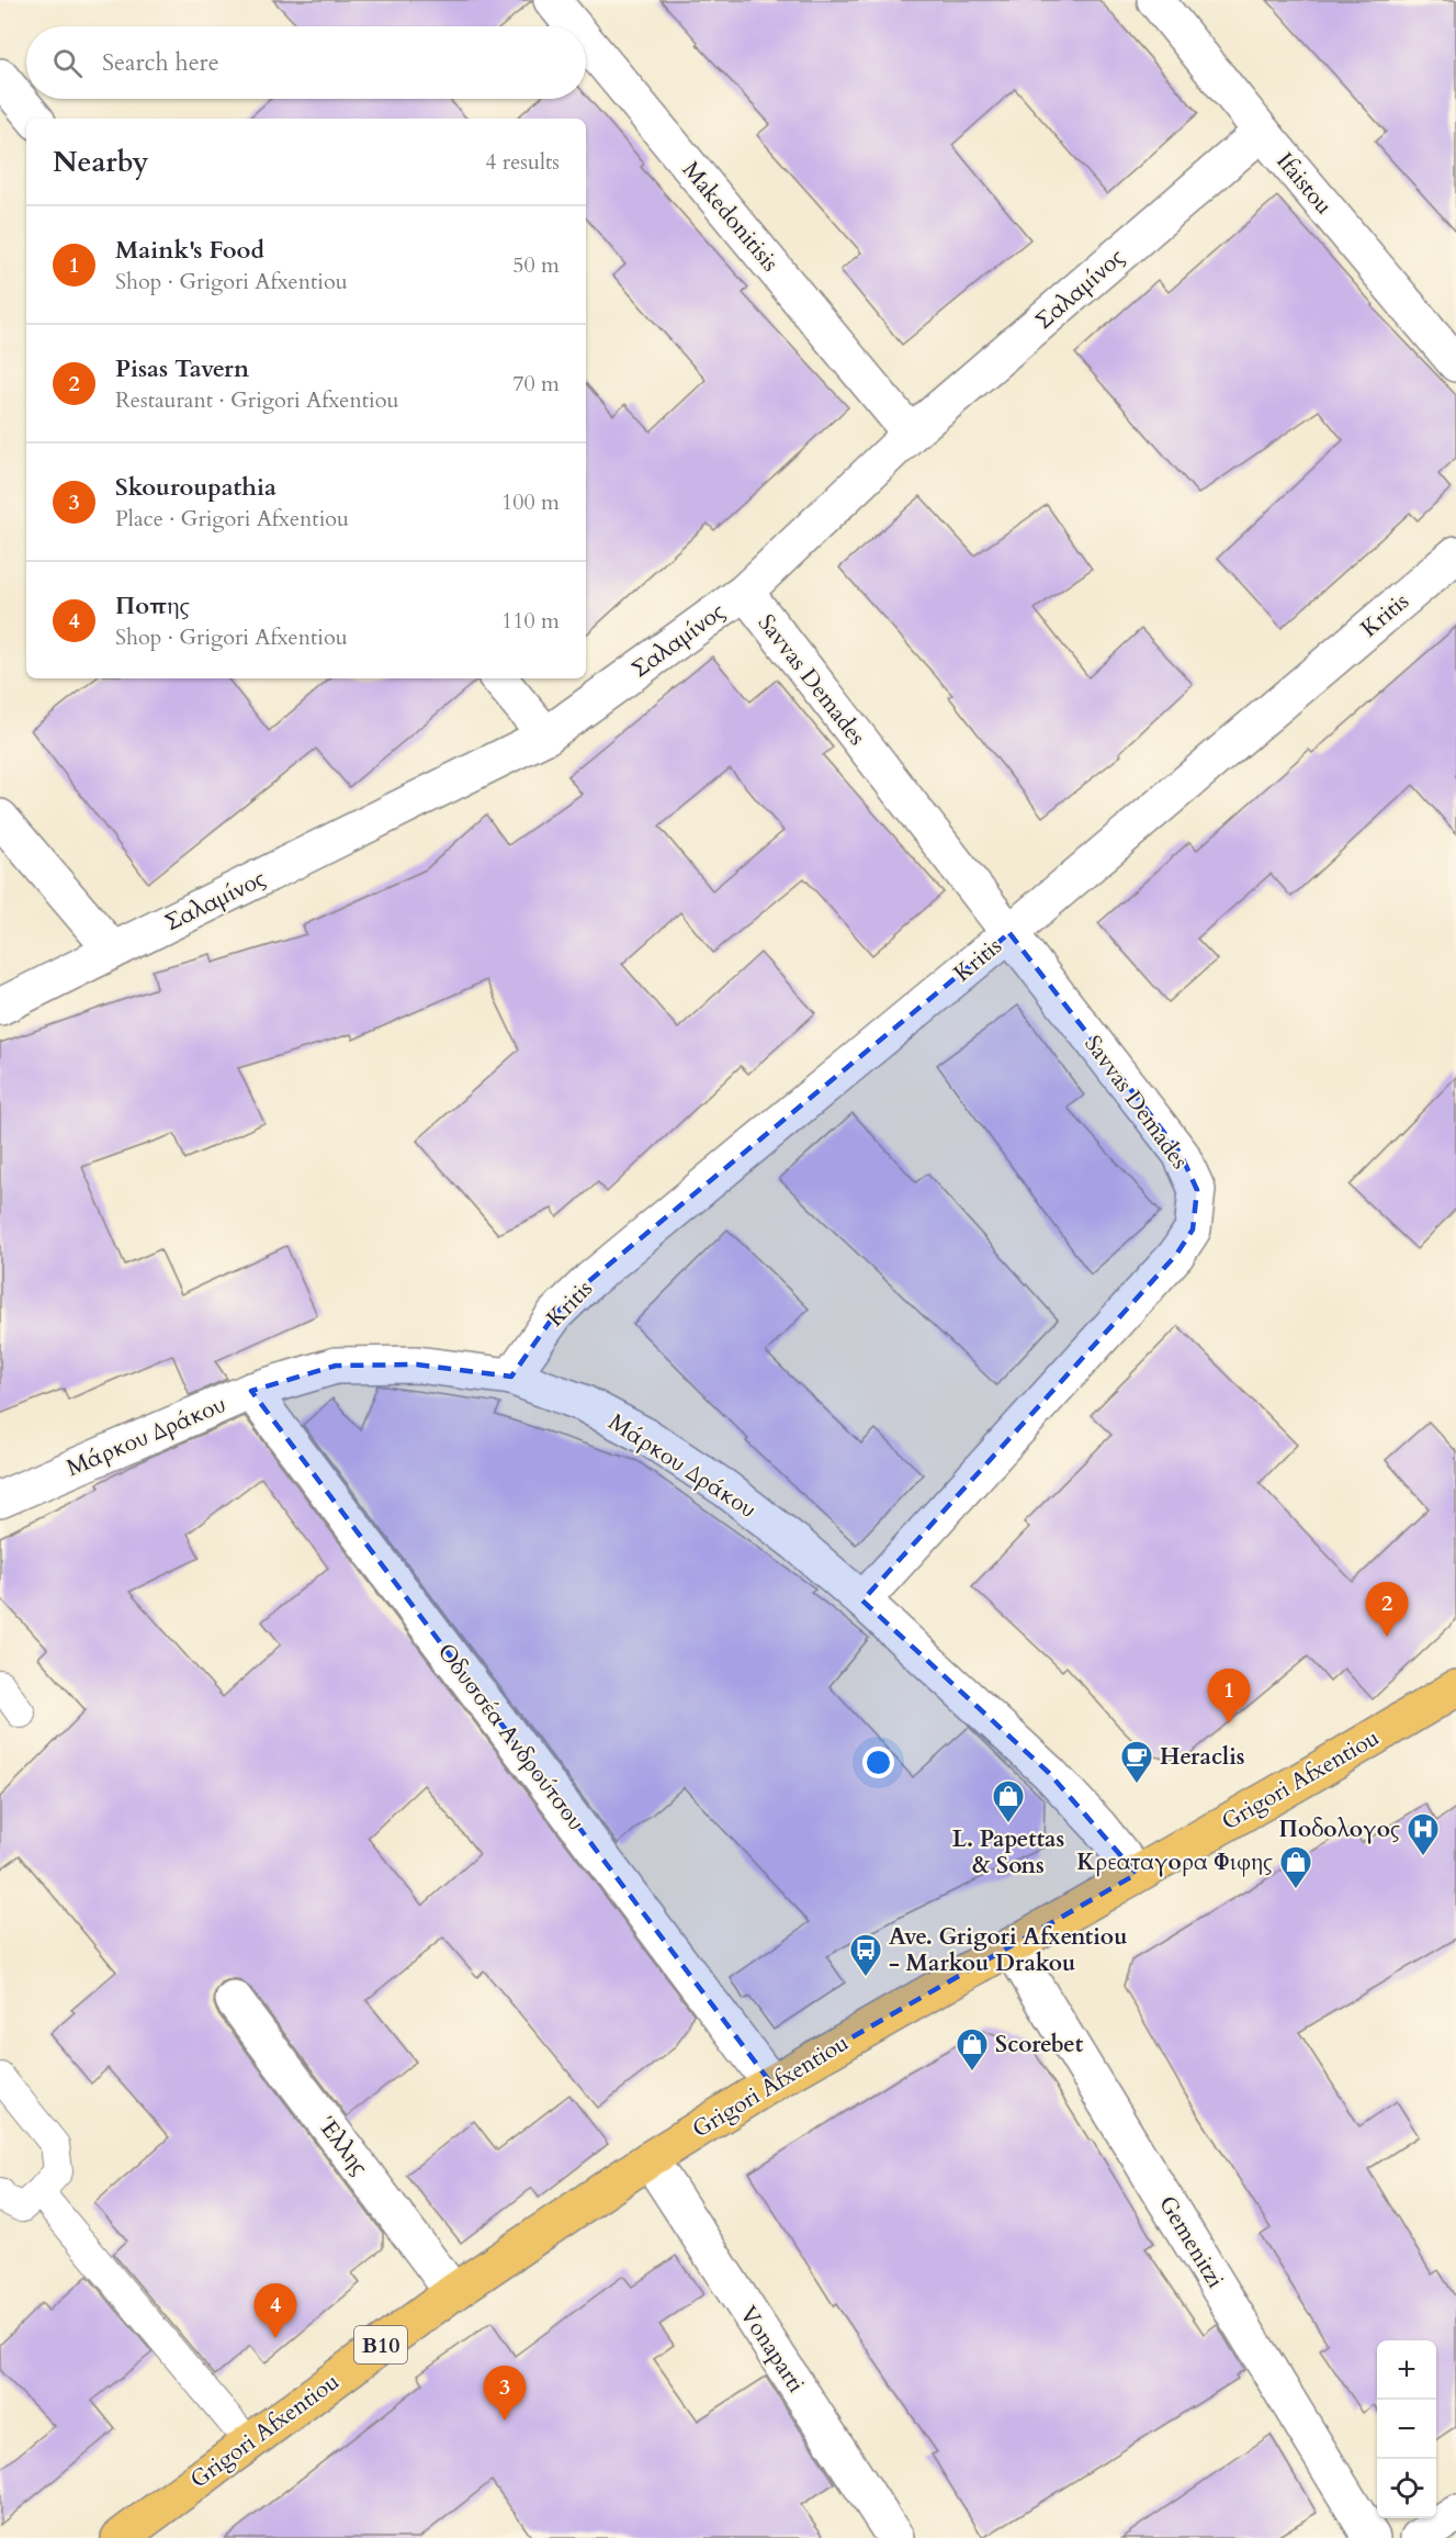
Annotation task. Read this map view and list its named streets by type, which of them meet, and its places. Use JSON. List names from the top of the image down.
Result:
{
  "streets": {
    "main road": ["Grigori Afxentiou", "B10"],
    "street": [
      "Ifaistou",
      "Makedonitisis",
      "Σαλαμίνος",
      "Kritis",
      "Savvas Demades",
      "Μάρκου Δράκου",
      "Οδυσσέα Ανδρούτσου",
      "Έλλης",
      "Gemenitzi",
      "Vonaparti"
    ]
  },
  "crossings": [
    ["Ifaistou", "Σαλαμίνος"],
    ["Makedonitisis", "Σαλαμίνος"],
    ["Σαλαμίνος", "Savvas Demades"],
    ["Kritis", "Savvas Demades"],
    ["Kritis", "Μάρκου Δράκου"],
    ["Savvas Demades", "Μάρκου Δράκου"],
    ["Μάρκου Δράκου", "Οδυσσέα Ανδρούτσου"],
    ["Μάρκου Δράκου", "Grigori Afxentiou"],
    ["Οδυσσέα Ανδρούτσου", "Grigori Afxentiou"],
    ["Grigori Afxentiou", "Έλλης"],
    ["Grigori Afxentiou", "Gemenitzi"],
    ["Grigori Afxentiou", "Vonaparti"]
  ],
  "places": {
    "cafe": ["Heraclis"],
    "shop": ["L. Papettas & Sons", "Κρεαταγορα Φιφης", "Scorebet"],
    "hospital": ["Ποδολογος"],
    "bus stop": ["Ave. Grigori Afxentiou - Markou Drakou"]
  },
  "page": {
    "search": "Search here",
    "heading": ["Nearby", "4 results"],
    "list": [
      {
        "mark": "1",
        "name": "Maink's Food",
        "note": "Shop · Grigori Afxentiou",
        "value": "50 m"
      },
      {
        "mark": "2",
        "name": "Pisas Tavern",
        "note": "Restaurant · Grigori Afxentiou",
        "value": "70 m"
      },
      {
        "mark": "3",
        "name": "Skouroupathia",
        "note": "Place · Grigori Afxentiou",
        "value": "100 m"
      },
      {
        "mark": "4",
        "name": "Ποπης",
        "note": "Shop · Grigori Afxentiou",
        "value": "110 m"
      }
    ],
    "pins": [
      "2",
      "1",
      "4",
      "3"
    ],
    "map_buttons": ["+", "−"]
  }
}
